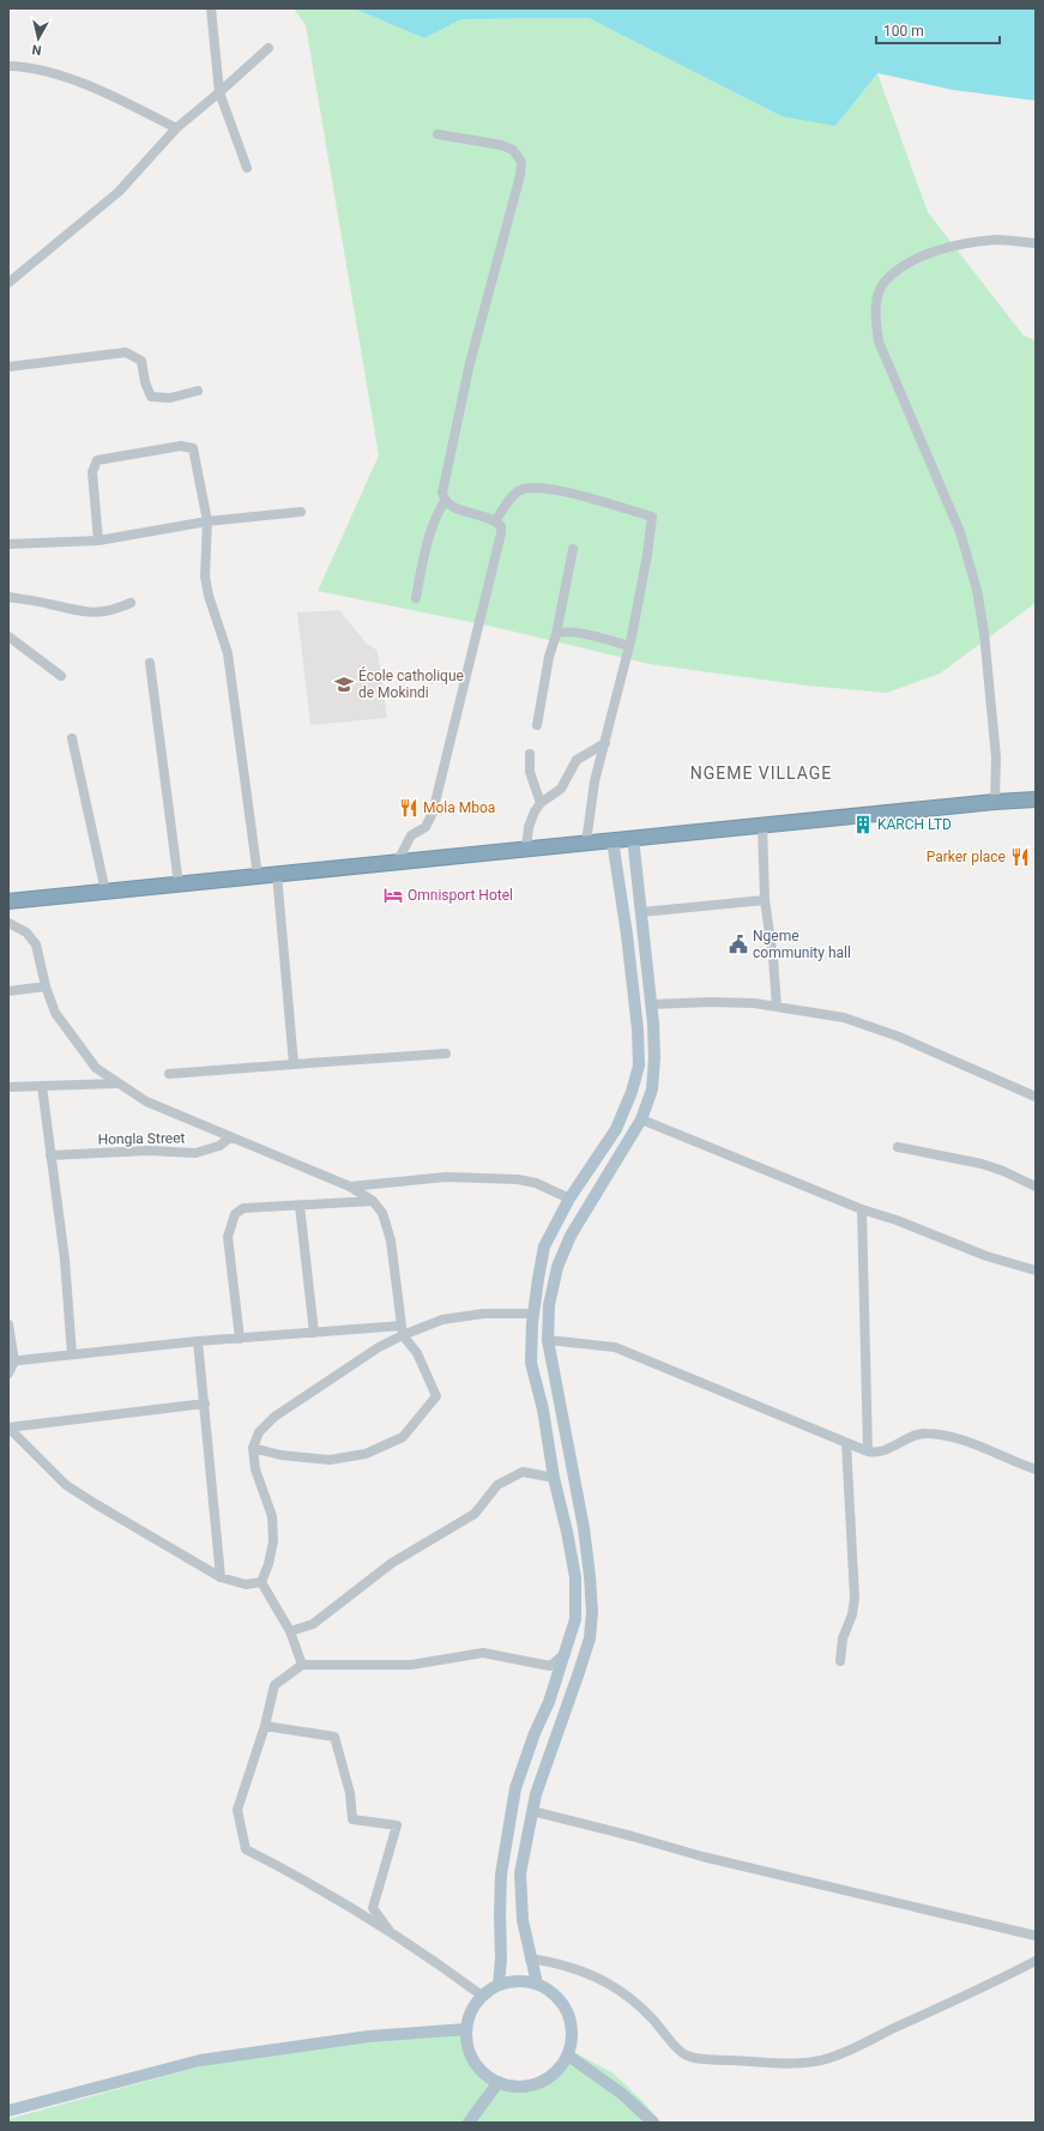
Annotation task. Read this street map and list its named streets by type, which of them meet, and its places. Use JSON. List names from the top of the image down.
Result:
{
  "streets": {
    "street": ["Hongla Street"]
  },
  "districts": ["NGEME VILLAGE"],
  "places": {
    "school or university": ["École catholique de Mokindi"],
    "restaurant": ["Mola Mboa", "Parker place"],
    "building": ["KARCH LTD"],
    "hotel": ["Omnisport Hotel"],
    "public building": ["Ngeme community hall"]
  },
  "scale_bar": "100 m",
  "north": "bottom"
}
